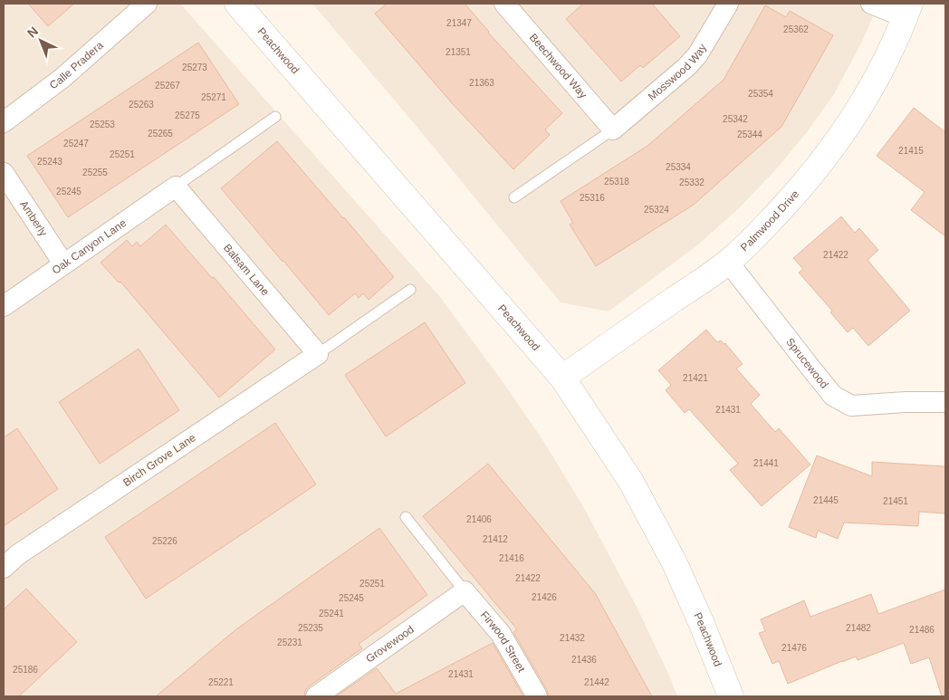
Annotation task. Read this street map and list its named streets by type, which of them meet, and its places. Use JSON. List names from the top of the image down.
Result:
{
  "streets": {
    "street": [
      "Peachwood",
      "Calle Pradera",
      "Beechwood Way",
      "Mosswood Way",
      "Amberly",
      "Palmwood Drive",
      "Oak Canyon Lane",
      "Balsam Lane",
      "Sprucewood",
      "Birch Grove Lane",
      "Firwood Street",
      "Grovewood"
    ]
  },
  "crossings": [
    ["Peachwood", "Palmwood Drive"],
    ["Beechwood Way", "Mosswood Way"],
    ["Amberly", "Oak Canyon Lane"],
    ["Palmwood Drive", "Sprucewood"],
    ["Oak Canyon Lane", "Balsam Lane"],
    ["Balsam Lane", "Birch Grove Lane"],
    ["Firwood Street", "Grovewood"]
  ],
  "house_numbers": [
    "21347",
    "25362",
    "21351",
    "25273",
    "21363",
    "25267",
    "25354",
    "25271",
    "25263",
    "25275",
    "25342",
    "25253",
    "25265",
    "25344",
    "25247",
    "21415",
    "25251",
    "25243",
    "25334",
    "25255",
    "25318",
    "25332",
    "25245",
    "25316",
    "25324",
    "21422",
    "21421",
    "21431",
    "21441",
    "21445",
    "21451",
    "21406",
    "21412",
    "25226",
    "21416",
    "21422",
    "25251",
    "21426",
    "25245",
    "25241",
    "25235",
    "21482",
    "21486",
    "21432",
    "25231",
    "21476",
    "21436",
    "25186",
    "21431",
    "25221",
    "21442"
  ],
  "north": "top left"
}
